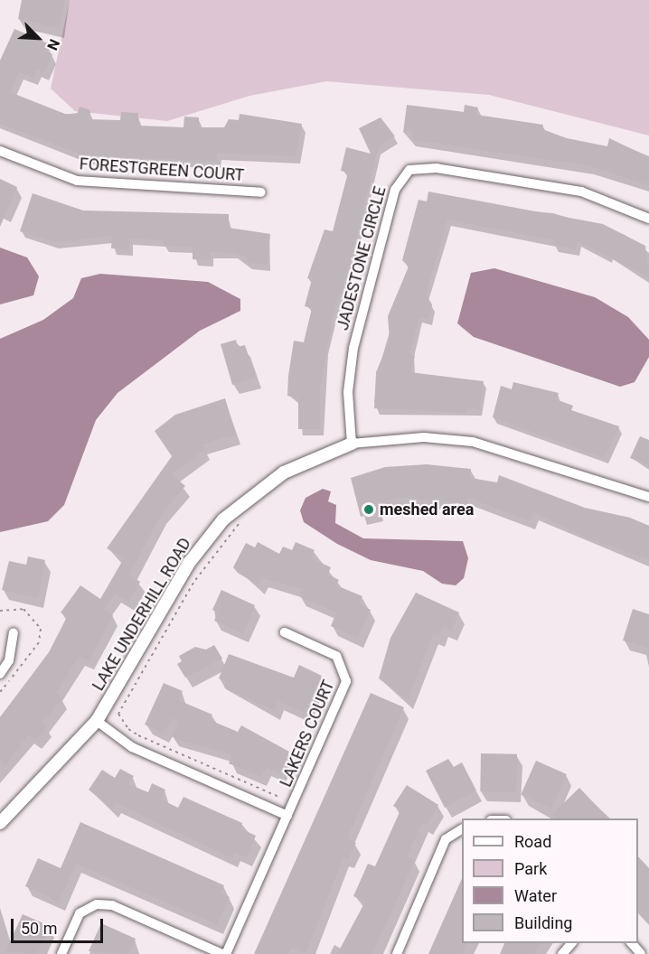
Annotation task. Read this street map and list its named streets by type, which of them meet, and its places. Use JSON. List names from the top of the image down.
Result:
{
  "streets": {
    "street": [
      "FORESTGREEN COURT",
      "JADESTONE CIRCLE",
      "LAKE UNDERHILL ROAD",
      "LAKERS COURT"
    ]
  },
  "crossings": [
    ["JADESTONE CIRCLE", "LAKE UNDERHILL ROAD"]
  ],
  "places": ["meshed area"],
  "legend": [
    "Road",
    "Park",
    "Water",
    "Building"
  ],
  "scale_bar": "50 m",
  "north": "bottom right"
}
